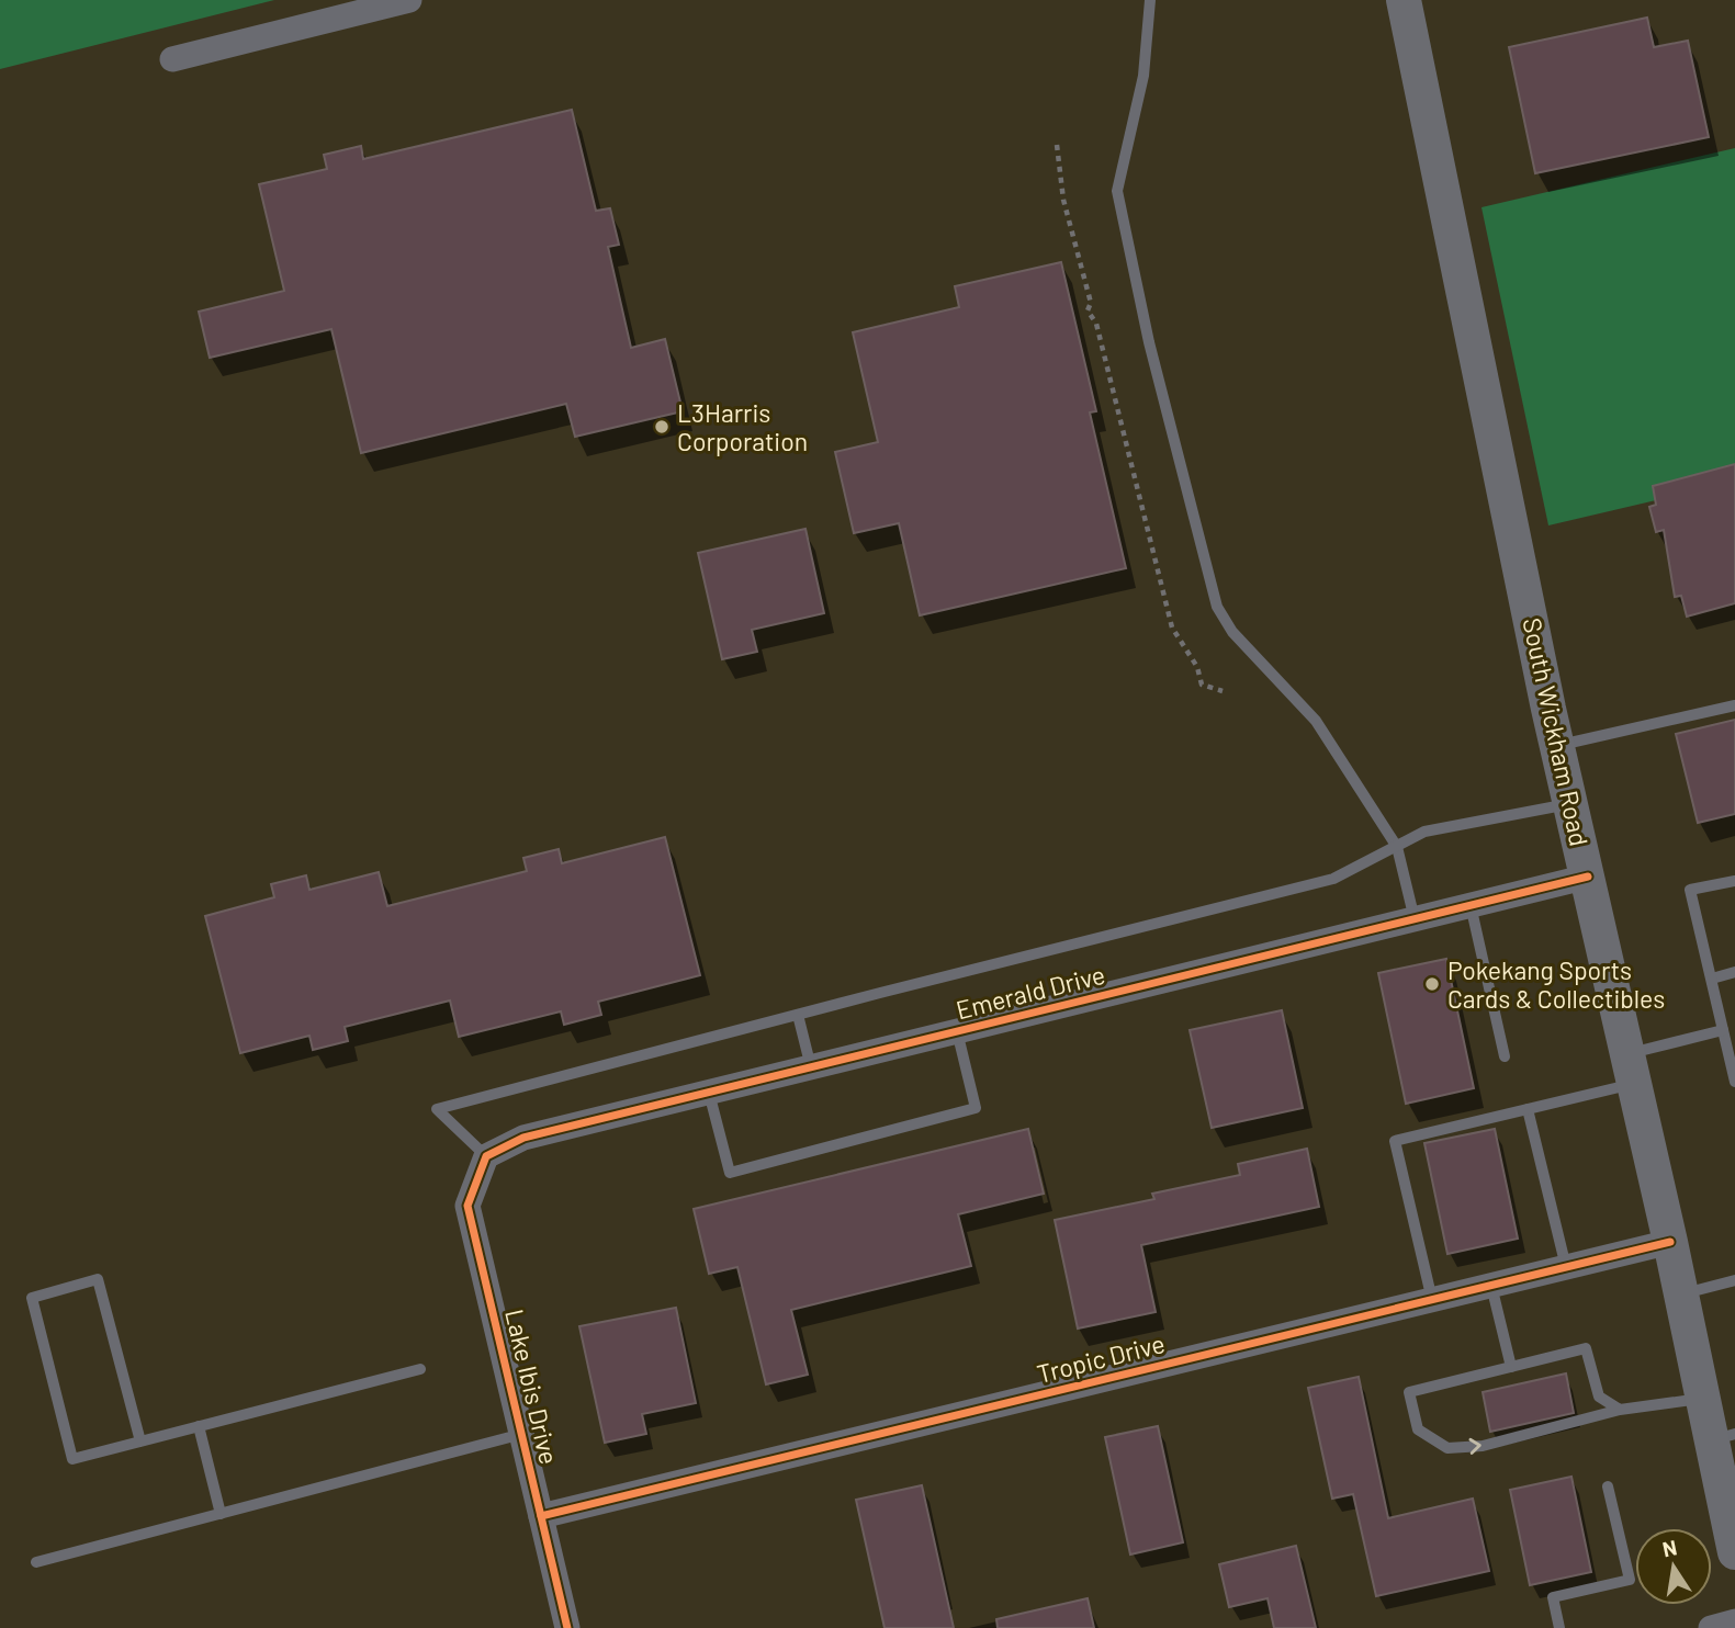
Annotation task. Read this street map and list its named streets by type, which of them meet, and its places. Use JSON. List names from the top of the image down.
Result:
{
  "streets": {
    "main road": ["South Wickham Road"],
    "street": ["Emerald Drive", "Tropic Drive", "Lake Ibis Drive"]
  },
  "crossings": [
    ["South Wickham Road", "Emerald Drive"],
    ["South Wickham Road", "Tropic Drive"],
    ["Emerald Drive", "Lake Ibis Drive"],
    ["Tropic Drive", "Lake Ibis Drive"]
  ],
  "places": ["L3Harris Corporation", "Pokekang Sports Cards & Collectibles"],
  "north": "top"
}
